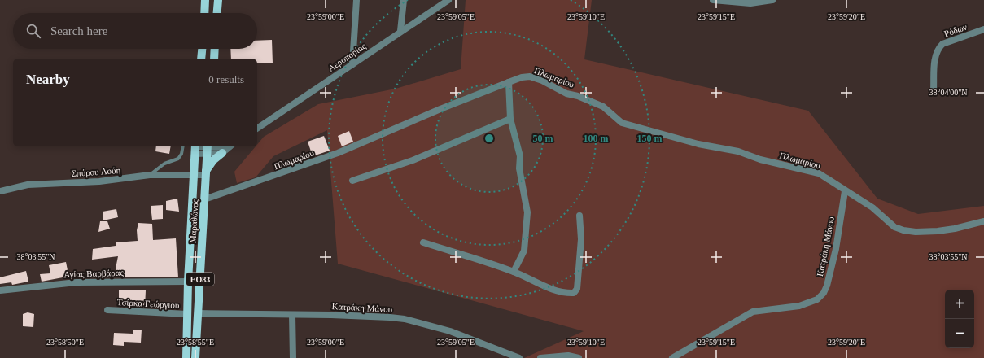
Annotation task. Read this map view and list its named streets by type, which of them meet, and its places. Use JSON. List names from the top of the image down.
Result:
{
  "streets": {
    "main road": ["Μαραθώνος", "ΕΟ83"],
    "street": [
      "Ρόδων",
      "Αεροπορίας",
      "Πλωμαρίου",
      "Σπύρου Λούη",
      "Κατράκη Μάνου",
      "Αγίας Βαρβάρας",
      "Τσίρκα Γεώργιου"
    ]
  },
  "crossings": [
    ["Πλωμαρίου", "Μαραθώνος"],
    ["Πλωμαρίου", "Κατράκη Μάνου"],
    ["Σπύρου Λούη", "Μαραθώνος"],
    ["Μαραθώνος", "Κατράκη Μάνου"],
    ["Μαραθώνος", "Αγίας Βαρβάρας"],
    ["Μαραθώνος", "Τσίρκα Γεώργιου"]
  ],
  "page": {
    "search": "Search here",
    "heading": ["Nearby", "0 results"],
    "map_buttons": ["+", "−"]
  },
  "coordinates": [
    "23°59'00\"E",
    "23°59'05\"E",
    "23°59'10\"E",
    "23°59'15\"E",
    "23°59'20\"E",
    "38°04'00\"N",
    "38°03'55\"N",
    "23°58'50\"E",
    "23°58'55\"E"
  ],
  "rings": ["50 m", "100 m", "150 m"]
}
